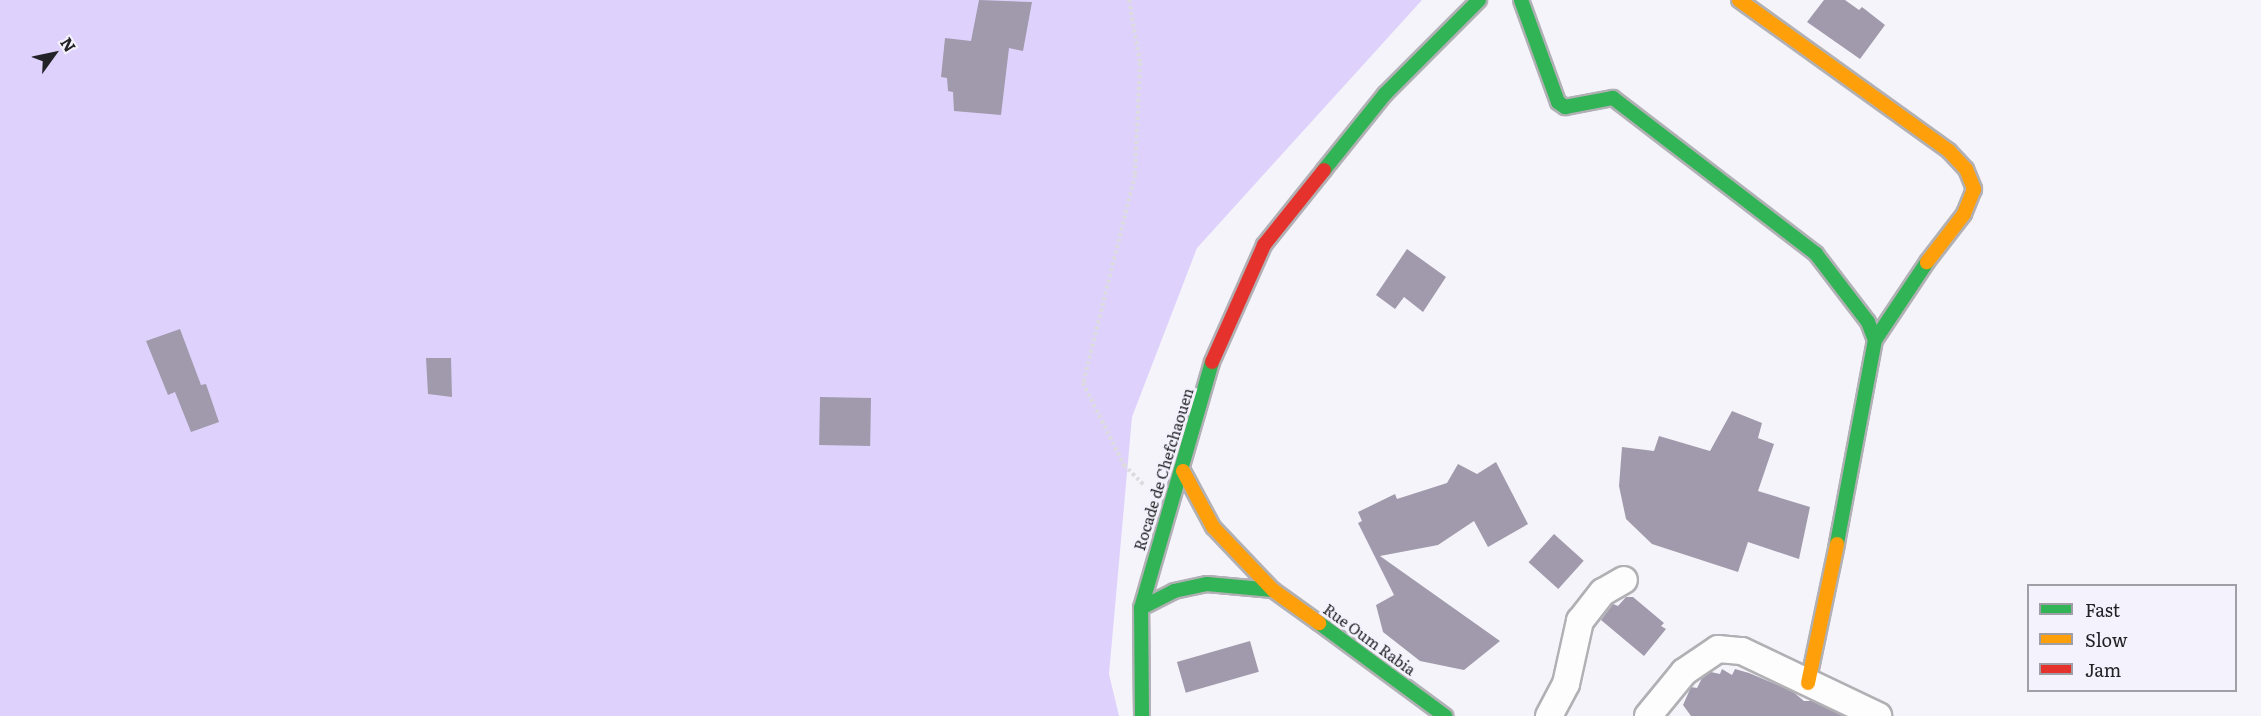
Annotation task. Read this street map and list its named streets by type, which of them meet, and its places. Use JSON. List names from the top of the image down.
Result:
{
  "streets": {
    "street": ["Rocade de Chefchaouen", "Rue Oum Rabia"]
  },
  "crossings": [
    ["Rocade de Chefchaouen", "Rue Oum Rabia"]
  ],
  "legend": ["Fast", "Slow", "Jam"],
  "north": "top right"
}
